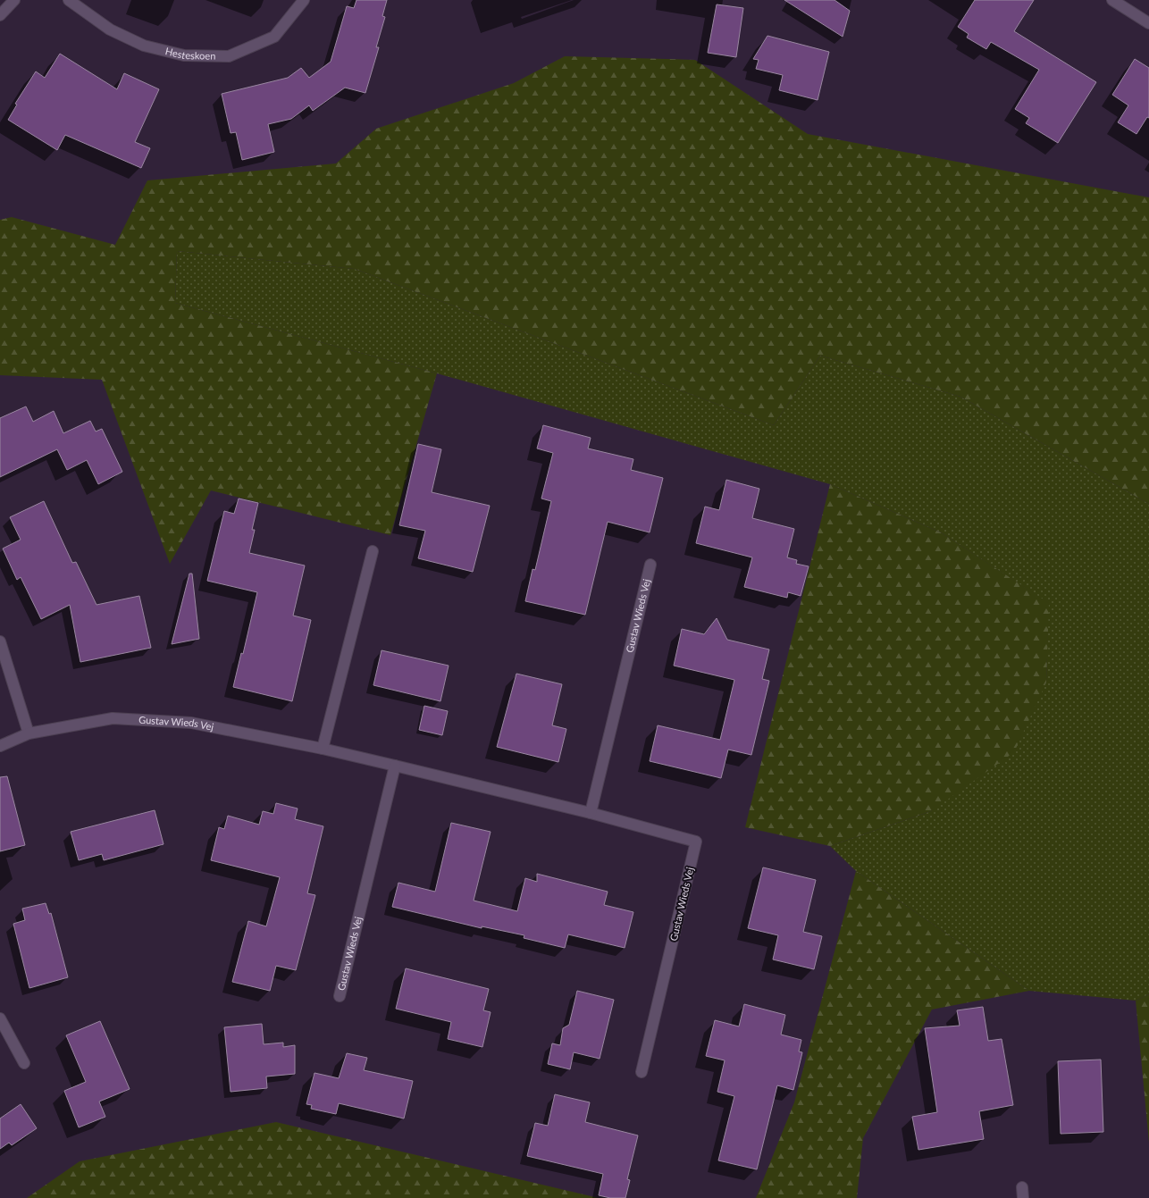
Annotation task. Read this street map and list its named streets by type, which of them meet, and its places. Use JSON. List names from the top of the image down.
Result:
{
  "streets": {
    "street": ["Hesteskoen", "Gustav Wieds Vej"]
  }
}
